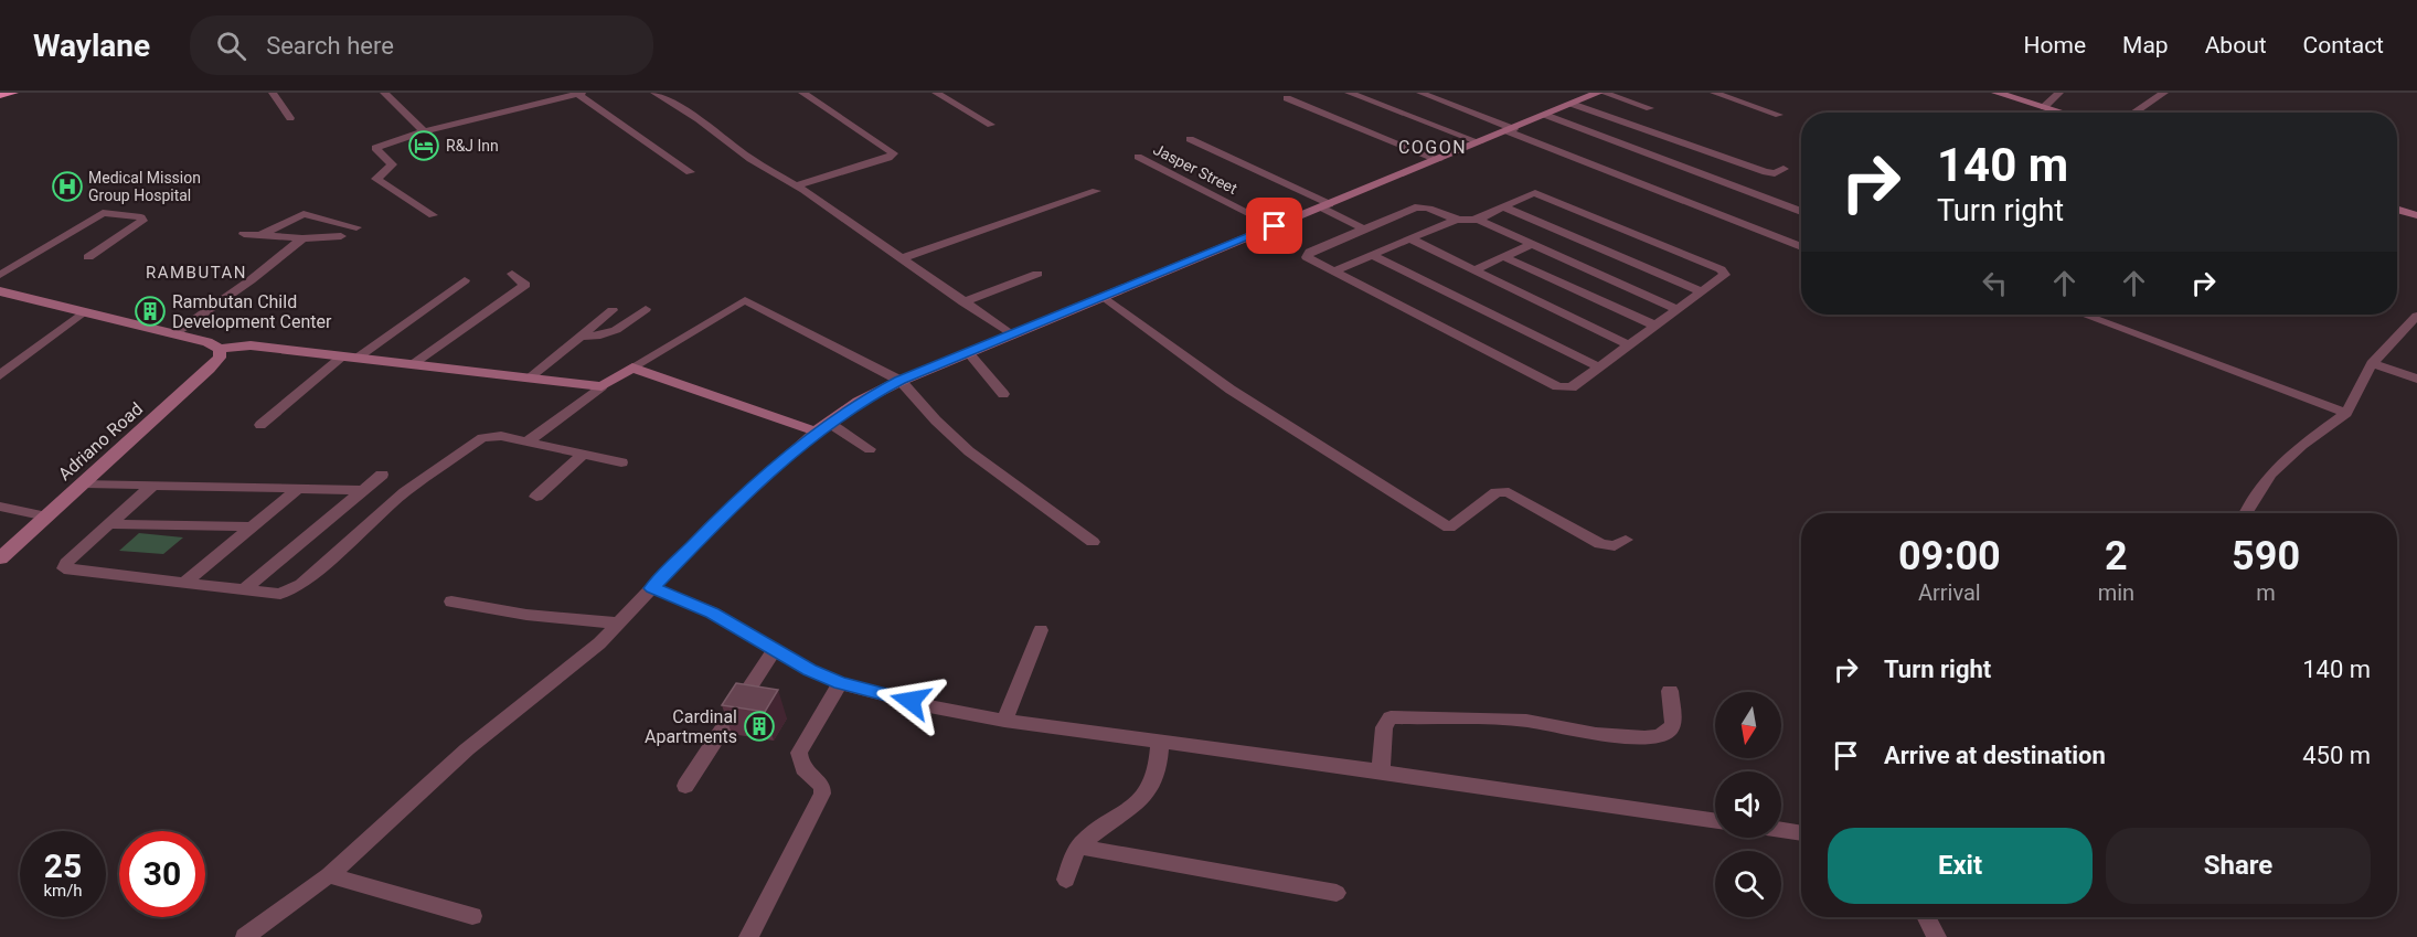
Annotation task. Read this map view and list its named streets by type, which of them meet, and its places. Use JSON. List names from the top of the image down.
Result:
{
  "streets": {
    "street": ["Jasper Street", "Adriano Road"]
  },
  "districts": ["COGON", "RAMBUTAN"],
  "places": {
    "hotel": ["R&J Inn"],
    "hospital": ["Medical Mission Group Hospital"],
    "building": ["Rambutan Child Development Center", "Cardinal Apartments"]
  },
  "north": "bottom",
  "page": {
    "header": "Waylane",
    "search": "Search here",
    "nav": [
      "Home",
      "Map",
      "About",
      "Contact"
    ],
    "turn": ["140 m", "Turn right"],
    "eta": [
      "09:00",
      "Arrival",
      "2",
      "min",
      "590",
      "m"
    ],
    "list": [
      {
        "name": "Turn right",
        "value": "140 m"
      },
      {
        "name": "Arrive at destination",
        "value": "450 m"
      }
    ],
    "buttons": ["Exit", "Share"],
    "speed": "25 km/h",
    "limit": "30"
  }
}
